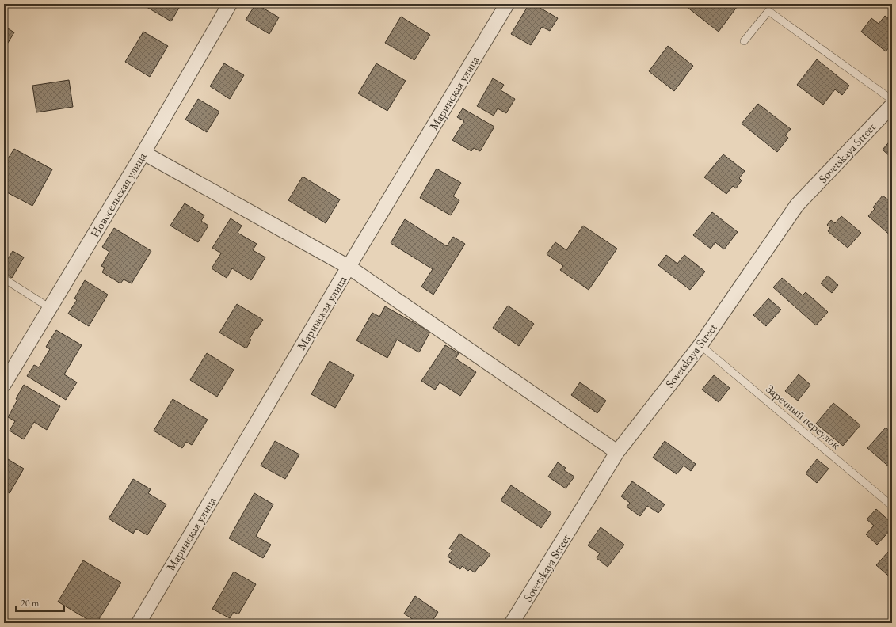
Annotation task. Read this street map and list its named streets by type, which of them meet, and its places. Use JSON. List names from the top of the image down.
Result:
{
  "streets": {
    "street": ["Маринская улица", "Sovetskaya Street", "Новосельская улица"],
    "lane": ["Заречный переулок"]
  },
  "crossings": [
    ["Sovetskaya Street", "Заречный переулок"]
  ],
  "scale_bar": "20 m"
}
